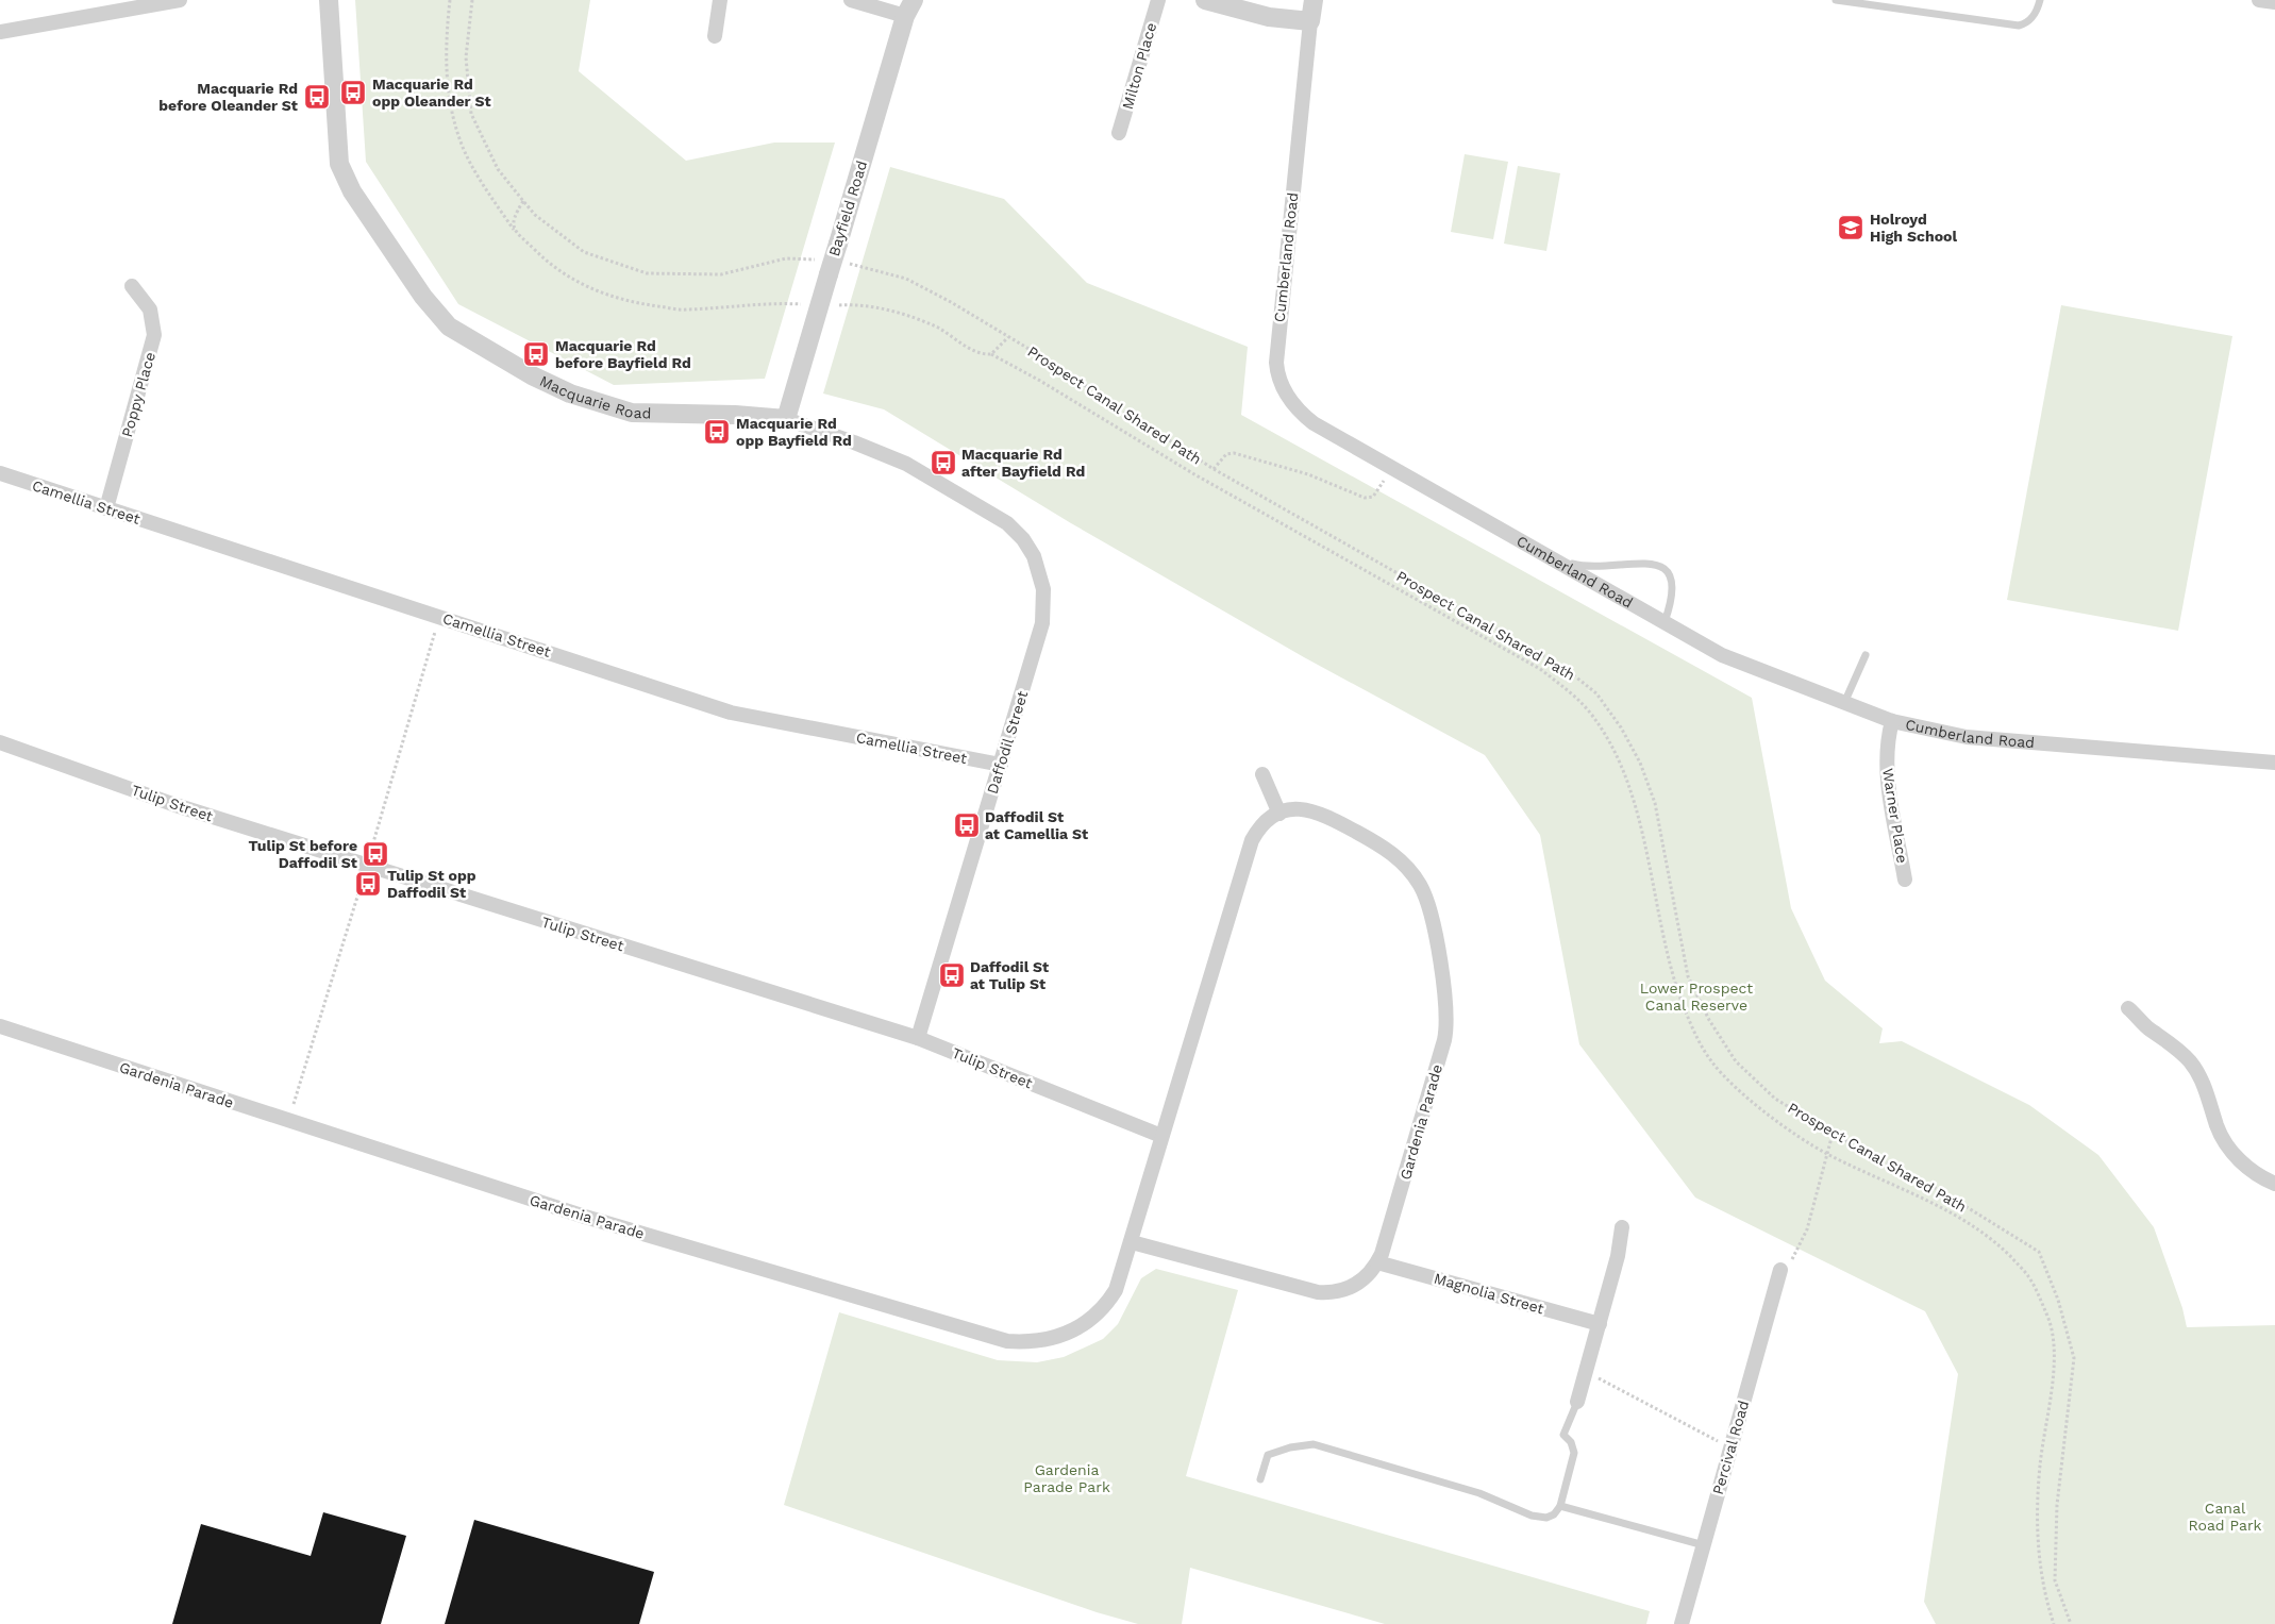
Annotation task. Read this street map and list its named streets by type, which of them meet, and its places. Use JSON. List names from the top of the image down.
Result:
{
  "streets": {
    "street": [
      "Milton Place",
      "Bayfield Road",
      "Cumberland Road",
      "Poppy Place",
      "Macquarie Road",
      "Camellia Street",
      "Daffodil Street",
      "Tulip Street",
      "Warner Place",
      "Gardenia Parade",
      "Magnolia Street",
      "Percival Road"
    ],
    "path": ["Prospect Canal Shared Path"]
  },
  "crossings": [
    ["Bayfield Road", "Macquarie Road"],
    ["Cumberland Road", "Warner Place"],
    ["Poppy Place", "Camellia Street"],
    ["Macquarie Road", "Daffodil Street"],
    ["Camellia Street", "Daffodil Street"],
    ["Daffodil Street", "Tulip Street"],
    ["Tulip Street", "Gardenia Parade"],
    ["Gardenia Parade", "Magnolia Street"]
  ],
  "parks": ["Lower Prospect Canal Reserve", "Gardenia Parade Park", "Canal Road Park"],
  "places": {
    "bus stop": [
      "Macquarie Rd opp Oleander St",
      "Macquarie Rd before Oleander St",
      "Macquarie Rd before Bayfield Rd",
      "Macquarie Rd opp Bayfield Rd",
      "Macquarie Rd after Bayfield Rd",
      "Daffodil St at Camellia St",
      "Tulip St before Daffodil St",
      "Tulip St opp Daffodil St",
      "Daffodil St at Tulip St"
    ],
    "school or university": ["Holroyd High School"]
  }
}
